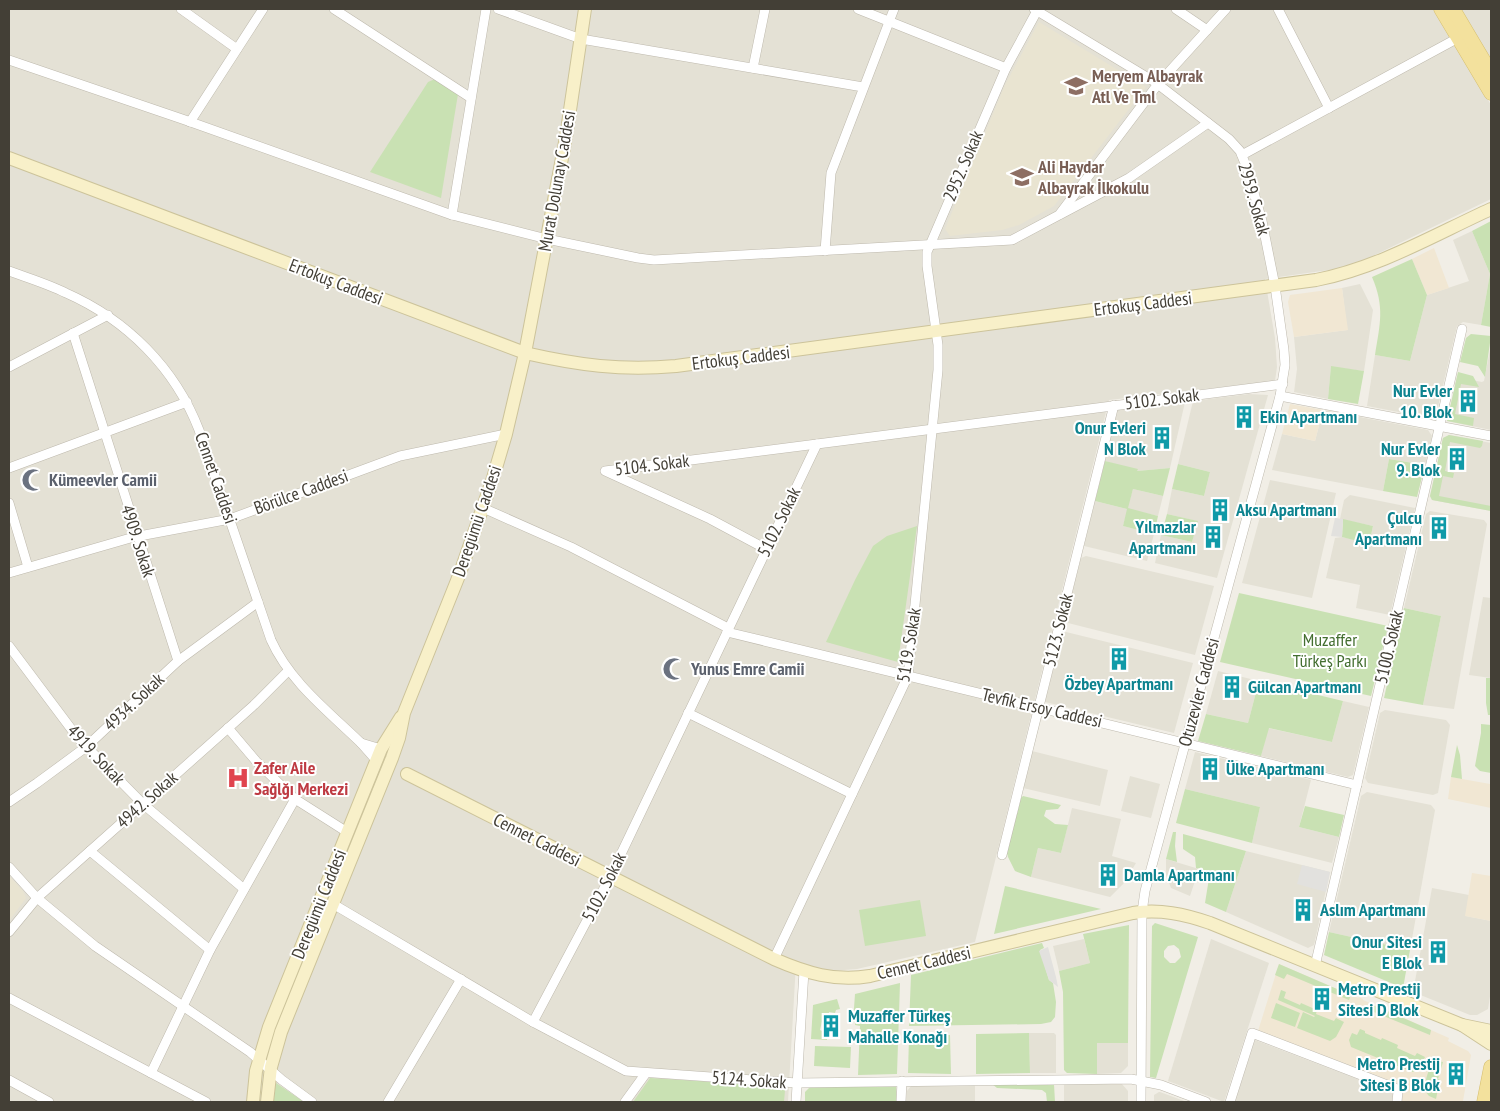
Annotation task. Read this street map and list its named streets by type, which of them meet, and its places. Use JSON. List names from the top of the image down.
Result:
{
  "streets": {
    "main road": [
      "Murat Dolunay Caddesi",
      "Ertokuş Caddesi",
      "Cennet Caddesi",
      "Deregümü Caddesi"
    ],
    "street": [
      "2952. Sokak",
      "2959. Sokak",
      "5102. Sokak",
      "5104. Sokak",
      "Börülce Caddesi",
      "4909. Sokak",
      "5123. Sokak",
      "5119. Sokak",
      "5100. Sokak",
      "Otuzevler Caddesi",
      "4934. Sokak",
      "Tevfik Ersoy Caddesi",
      "4919. Sokak",
      "4942. Sokak",
      "5124. Sokak"
    ]
  },
  "crossings": [
    ["2952. Sokak", "2959. Sokak"],
    ["2952. Sokak", "Ertokuş Caddesi"],
    ["2952. Sokak", "5119. Sokak"],
    ["Murat Dolunay Caddesi", "Ertokuş Caddesi"],
    ["Murat Dolunay Caddesi", "Deregümü Caddesi"],
    ["2959. Sokak", "Ertokuş Caddesi"],
    ["2959. Sokak", "Otuzevler Caddesi"],
    ["Ertokuş Caddesi", "Deregümü Caddesi"],
    ["Ertokuş Caddesi", "5119. Sokak"],
    ["Ertokuş Caddesi", "Otuzevler Caddesi"],
    ["5102. Sokak", "5104. Sokak"],
    ["5102. Sokak", "Cennet Caddesi"],
    ["5102. Sokak", "5123. Sokak"],
    ["5102. Sokak", "5119. Sokak"],
    ["5102. Sokak", "Otuzevler Caddesi"],
    ["5102. Sokak", "Tevfik Ersoy Caddesi"],
    ["5102. Sokak", "5124. Sokak"],
    ["Cennet Caddesi", "Börülce Caddesi"],
    ["Cennet Caddesi", "Deregümü Caddesi"],
    ["Cennet Caddesi", "5119. Sokak"],
    ["Cennet Caddesi", "5100. Sokak"],
    ["Cennet Caddesi", "Otuzevler Caddesi"],
    ["Cennet Caddesi", "4934. Sokak"],
    ["Cennet Caddesi", "4942. Sokak"],
    ["Börülce Caddesi", "Deregümü Caddesi"],
    ["Börülce Caddesi", "4909. Sokak"],
    ["Deregümü Caddesi", "Tevfik Ersoy Caddesi"],
    ["Deregümü Caddesi", "5124. Sokak"],
    ["4909. Sokak", "4934. Sokak"],
    ["5123. Sokak", "Tevfik Ersoy Caddesi"],
    ["5119. Sokak", "Tevfik Ersoy Caddesi"],
    ["5100. Sokak", "Tevfik Ersoy Caddesi"],
    ["Otuzevler Caddesi", "Tevfik Ersoy Caddesi"],
    ["Otuzevler Caddesi", "5124. Sokak"],
    ["4934. Sokak", "4919. Sokak"],
    ["4919. Sokak", "4942. Sokak"]
  ],
  "parks": ["Muzaffer Türkeş Parkı"],
  "places": {
    "school or university": ["Meryem Albayrak Atl Ve Tml", "Ali Haydar Albayrak İlkokulu"],
    "building": [
      "Nur Evler 10. Blok",
      "Ekin Apartmanı",
      "Onur Evleri N Blok",
      "Nur Evler 9. Blok",
      "Aksu Apartmanı",
      "Çulcu Apartmanı",
      "Yılmazlar Apartmanı",
      "Özbey Apartmanı",
      "Gülcan Apartmanı",
      "Ülke Apartmanı",
      "Damla Apartmanı",
      "Aslım Apartmanı",
      "Onur Sitesi E Blok",
      "Metro Prestij Sitesi D Blok",
      "Muzaffer Türkeş Mahalle Konağı",
      "Metro Prestij Sitesi B Blok"
    ],
    "mosque": ["Kümeevler Camii", "Yunus Emre Camii"],
    "hospital": ["Zafer Aile Sağlğı Merkezi"]
  }
}
